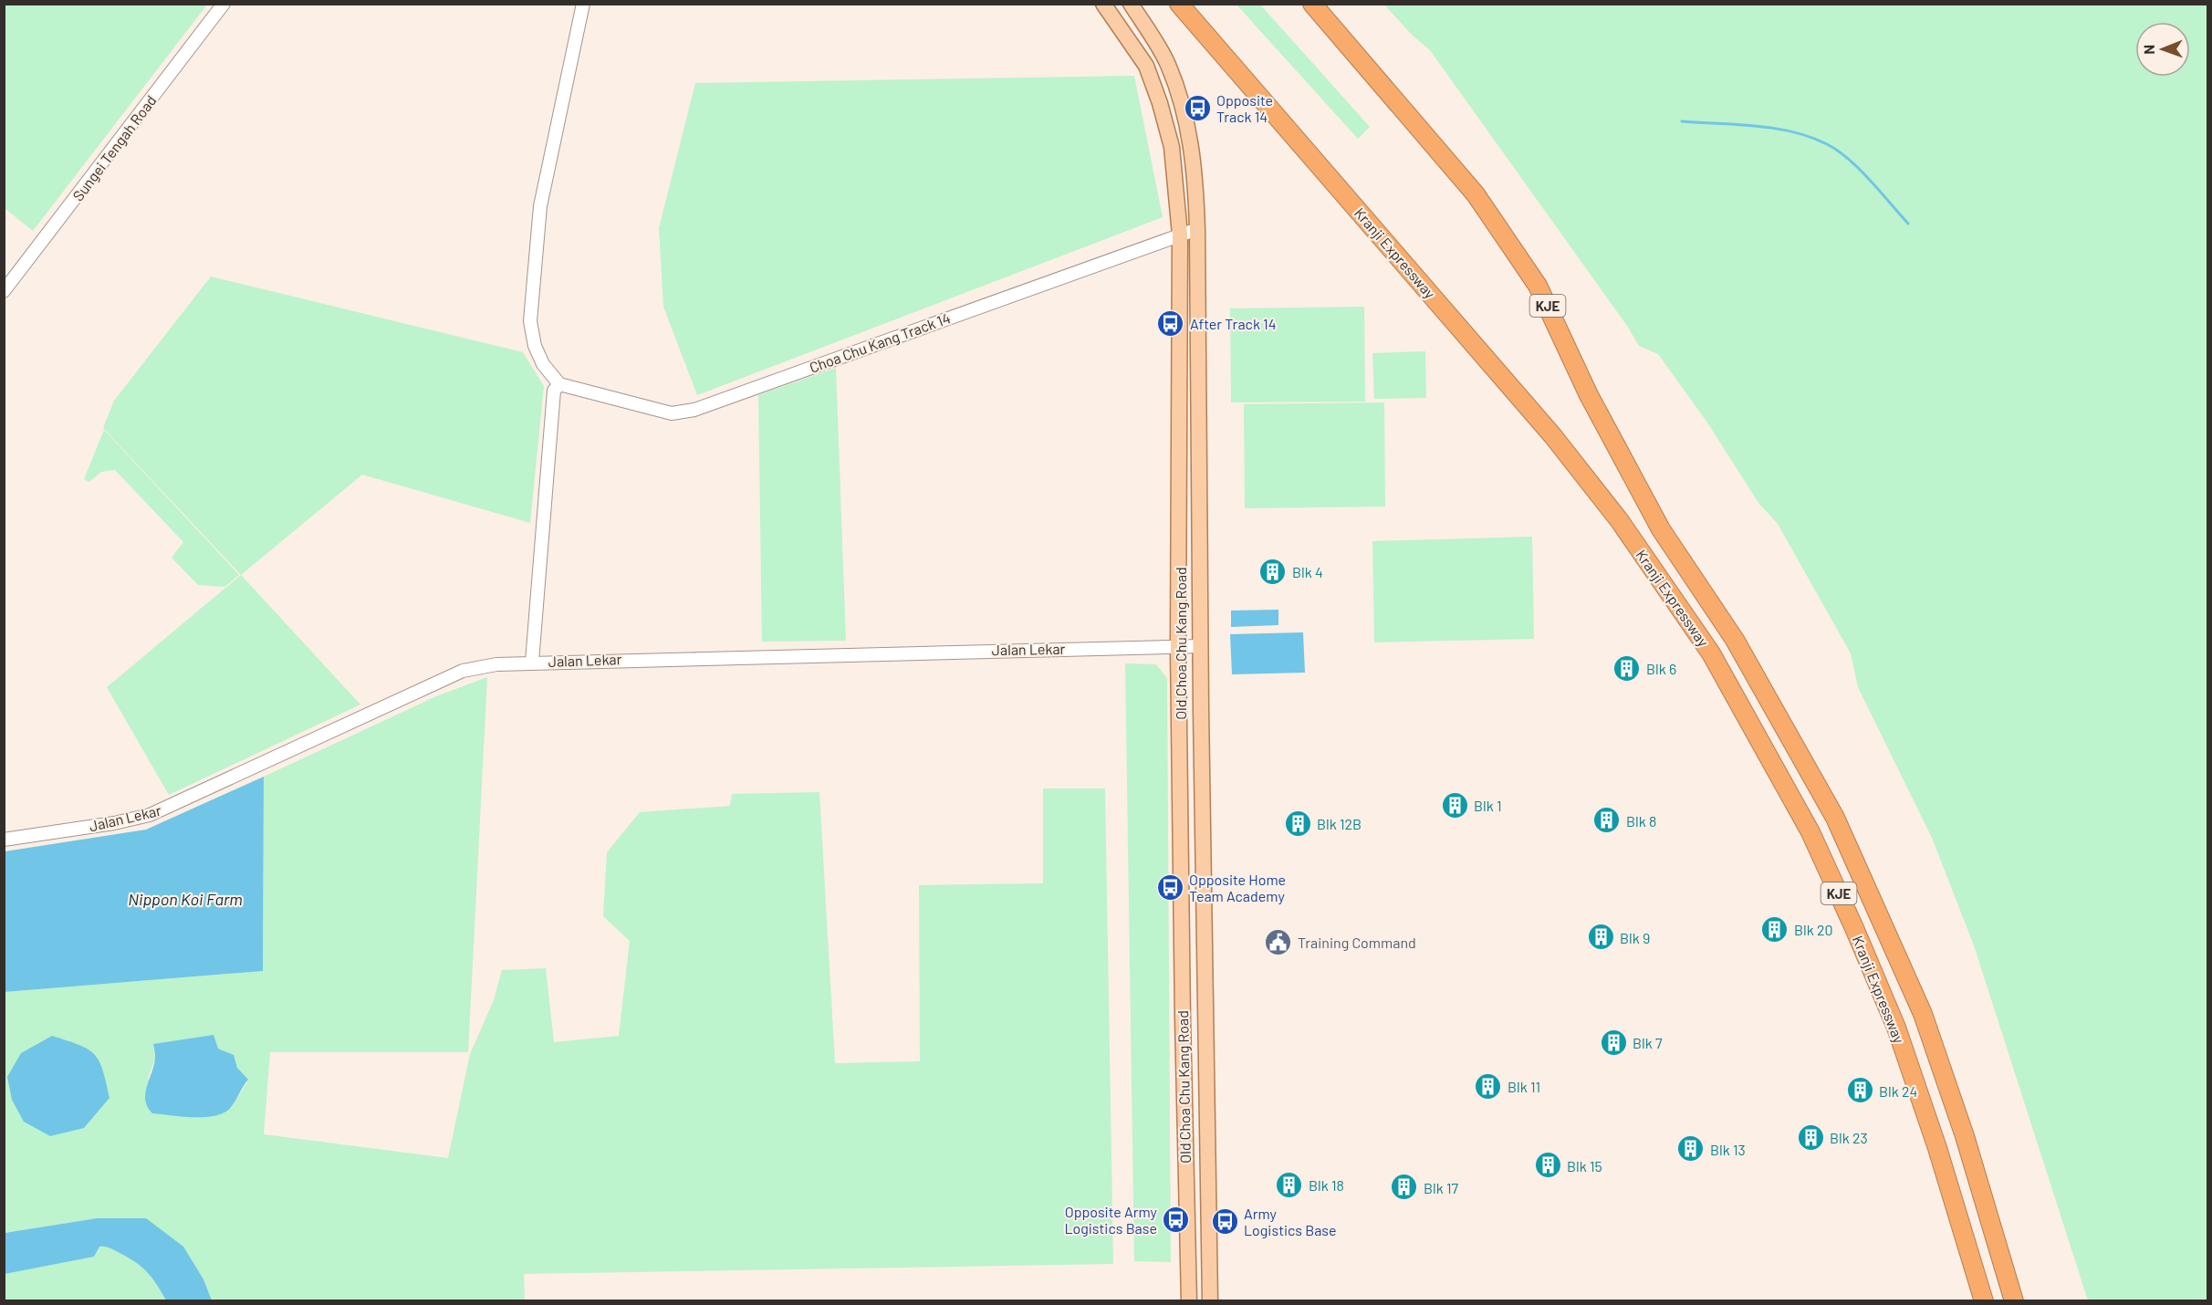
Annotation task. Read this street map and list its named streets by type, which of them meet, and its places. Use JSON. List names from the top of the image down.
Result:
{
  "streets": {
    "highway": ["Kranji Expressway", "KJE"],
    "main road": ["Old Choa Chu Kang Road"],
    "street": ["Sungei Tengah Road", "Choa Chu Kang Track 14", "Jalan Lekar"]
  },
  "crossings": [
    ["Choa Chu Kang Track 14", "Old Choa Chu Kang Road"],
    ["Old Choa Chu Kang Road", "Jalan Lekar"]
  ],
  "water": ["Nippon Koi Farm"],
  "places": {
    "bus stop": [
      "Opposite Track 14",
      "After Track 14",
      "Opposite Home Team Academy",
      "Opposite Army Logistics Base",
      "Army Logistics Base"
    ],
    "building": [
      "Blk 4",
      "Blk 6",
      "Blk 1",
      "Blk 8",
      "Blk 12B",
      "Blk 20",
      "Blk 9",
      "Blk 7",
      "Blk 11",
      "Blk 24",
      "Blk 23",
      "Blk 13",
      "Blk 15",
      "Blk 18",
      "Blk 17"
    ],
    "public building": ["Training Command"]
  },
  "north": "left"
}
